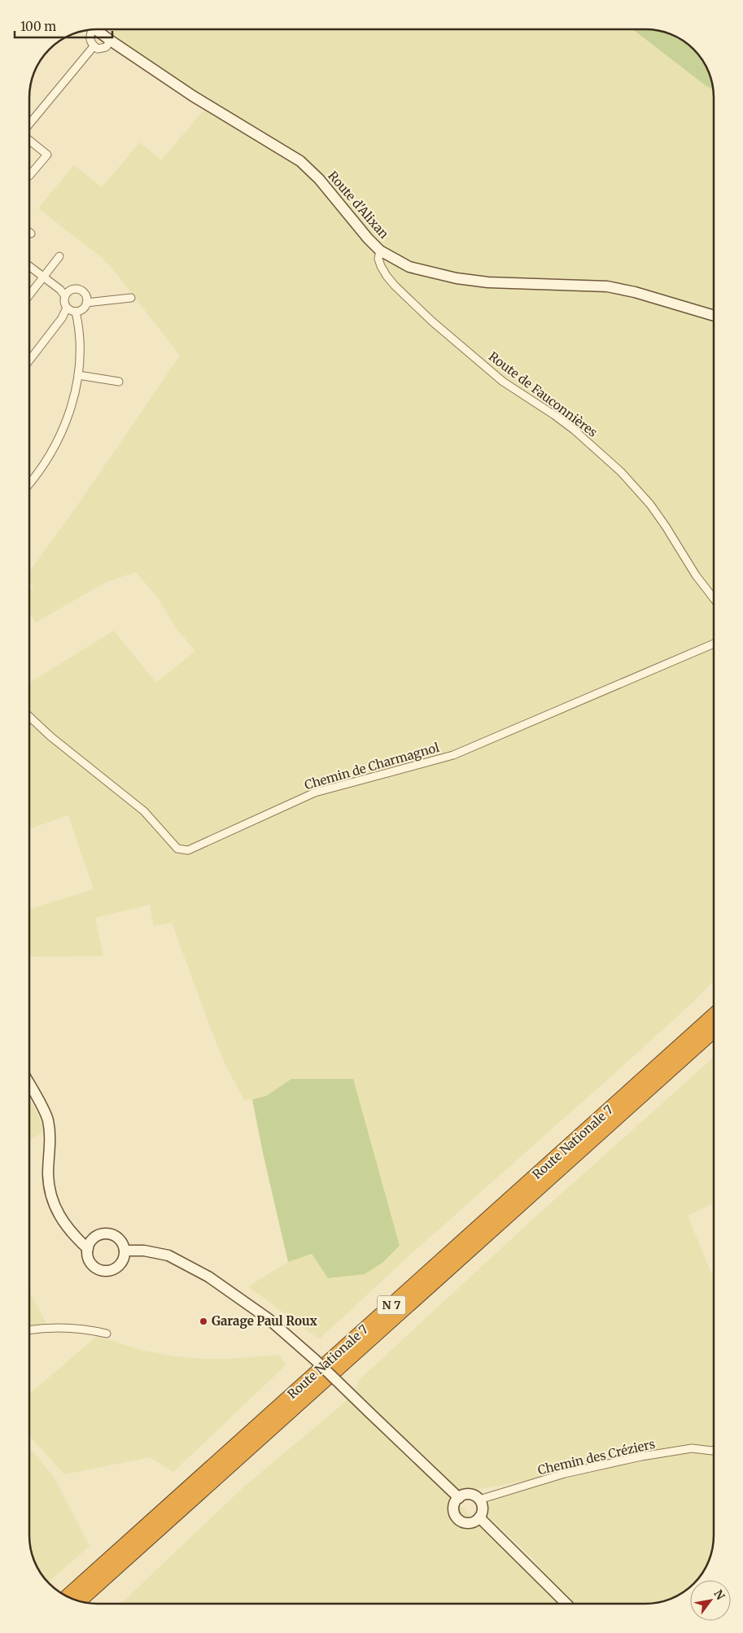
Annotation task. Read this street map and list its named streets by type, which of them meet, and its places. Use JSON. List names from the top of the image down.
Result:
{
  "streets": {
    "highway": ["Route Nationale 7", "N 7"],
    "main road": ["Route d'Alixan"],
    "street": ["Route de Fauconnières", "Chemin de Charmagnol", "Chemin des Créziers"]
  },
  "crossings": [
    ["Route d'Alixan", "Route de Fauconnières"]
  ],
  "places": ["Garage Paul Roux"],
  "scale_bar": "100 m",
  "north": "top right"
}
